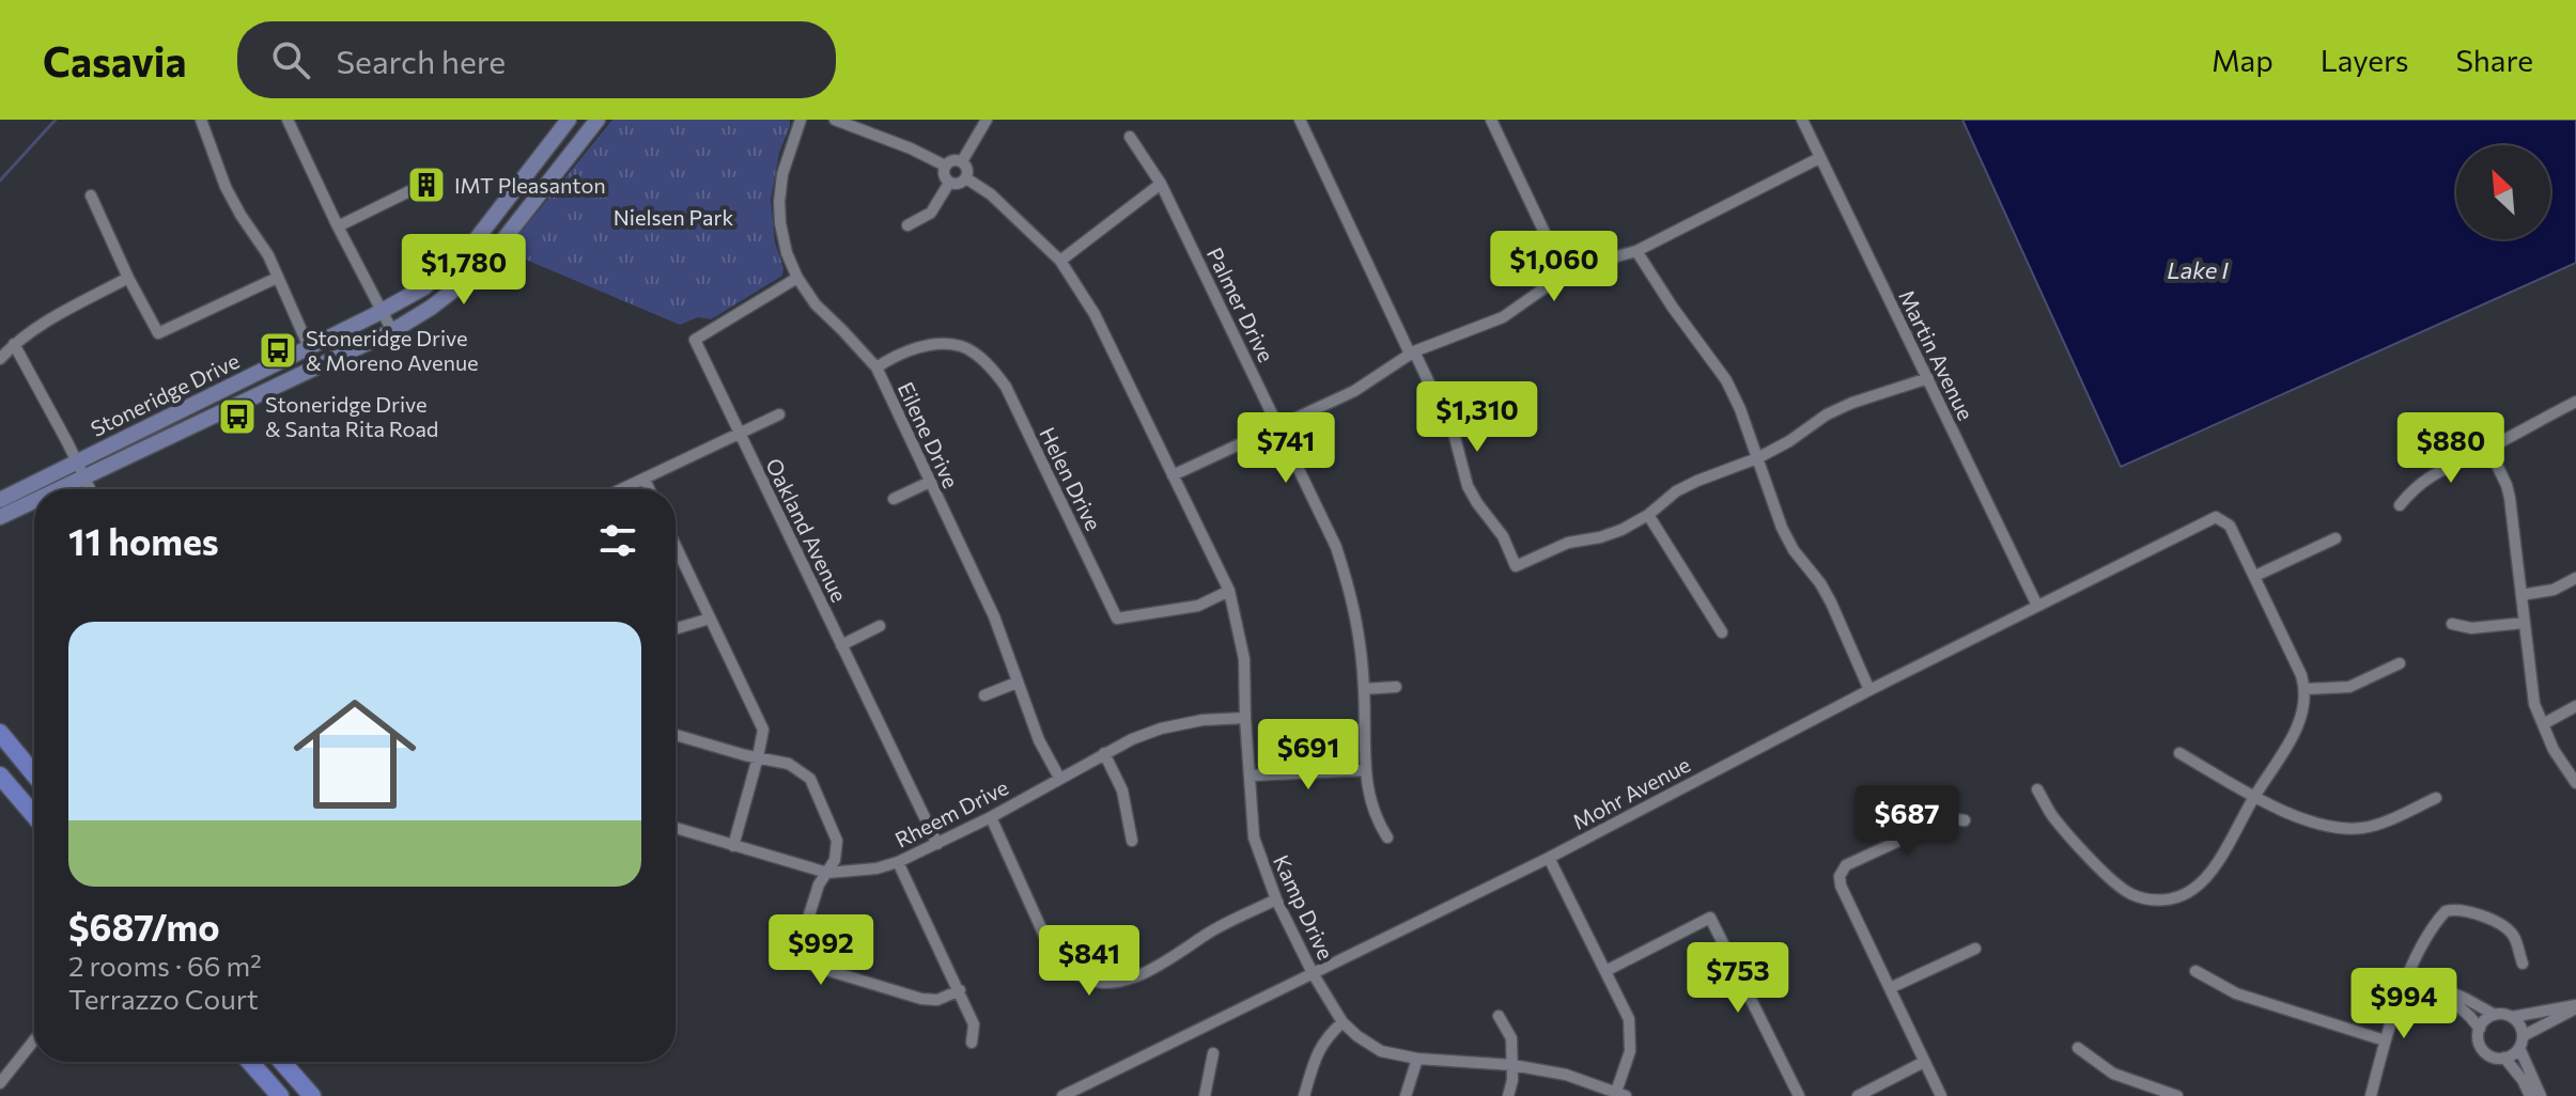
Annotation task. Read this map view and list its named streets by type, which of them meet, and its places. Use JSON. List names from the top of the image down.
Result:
{
  "streets": {
    "main road": ["Stoneridge Drive"],
    "street": [
      "Palmer Drive",
      "Martin Avenue",
      "Eilene Drive",
      "Helen Drive",
      "Oakland Avenue",
      "Mohr Avenue",
      "Rheem Drive",
      "Kamp Drive"
    ]
  },
  "crossings": [
    ["Martin Avenue", "Mohr Avenue"],
    ["Eilene Drive", "Helen Drive"],
    ["Eilene Drive", "Oakland Avenue"],
    ["Eilene Drive", "Rheem Drive"],
    ["Helen Drive", "Kamp Drive"],
    ["Oakland Avenue", "Rheem Drive"],
    ["Mohr Avenue", "Kamp Drive"],
    ["Rheem Drive", "Kamp Drive"]
  ],
  "water": ["Lake I"],
  "parks": ["Nielsen Park"],
  "places": {
    "building": ["IMT Pleasanton"],
    "bus stop": ["Stoneridge Drive & Moreno Avenue", "Stoneridge Drive & Santa Rita Road"]
  },
  "north": "top left",
  "page": {
    "header": "Casavia",
    "search": "Search here",
    "nav": ["Map", "Layers", "Share"],
    "price": [
      "$1,060",
      "$1,780",
      "$1,310",
      "$741",
      "$880",
      "$691",
      "$687",
      "$992",
      "$841",
      "$753",
      "$994"
    ],
    "heading": "11 homes",
    "list": [
      {
        "name": "$687/mo",
        "note": "2 rooms · 66 m² · Terrazzo Court"
      }
    ]
  }
}
